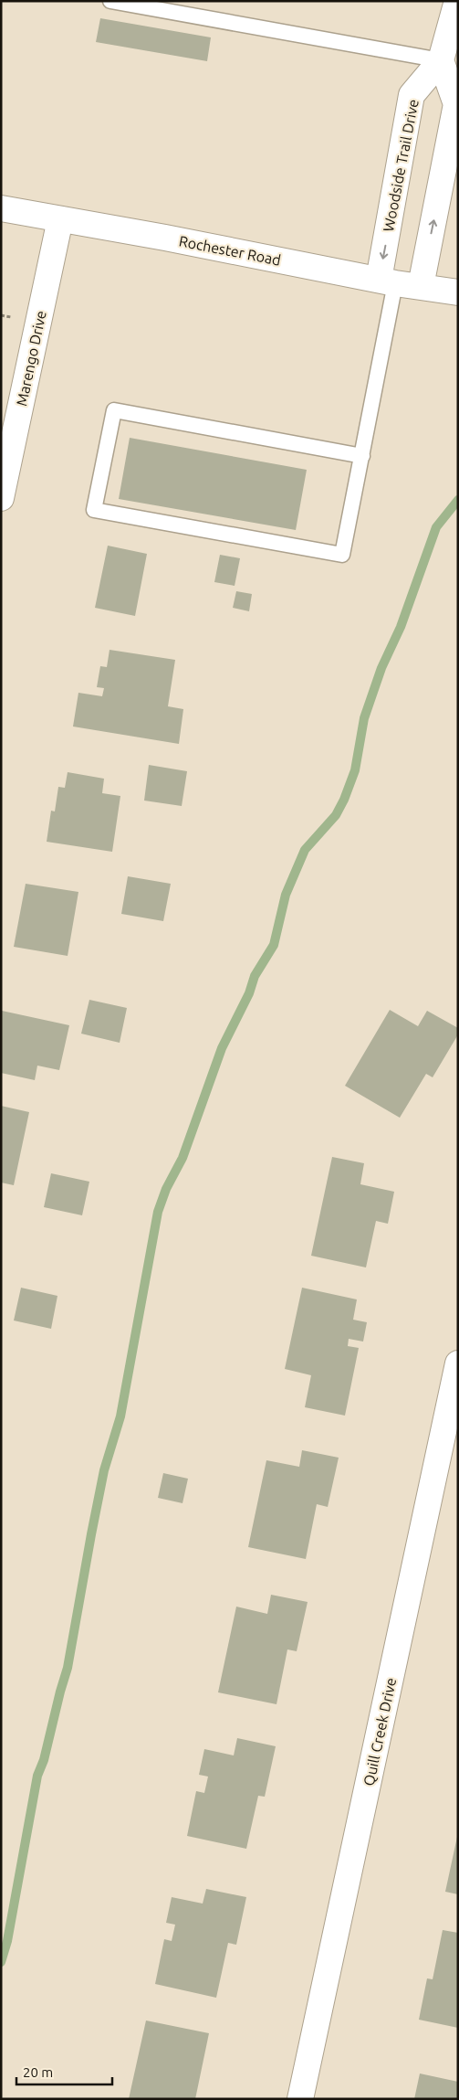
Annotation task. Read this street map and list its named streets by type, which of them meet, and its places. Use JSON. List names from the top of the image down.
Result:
{
  "streets": {
    "street": [
      "Woodside Trail Drive",
      "Rochester Road",
      "Marengo Drive",
      "Quill Creek Drive"
    ]
  },
  "crossings": [
    ["Woodside Trail Drive", "Rochester Road"],
    ["Rochester Road", "Marengo Drive"]
  ],
  "scale_bar": "20 m"
}
